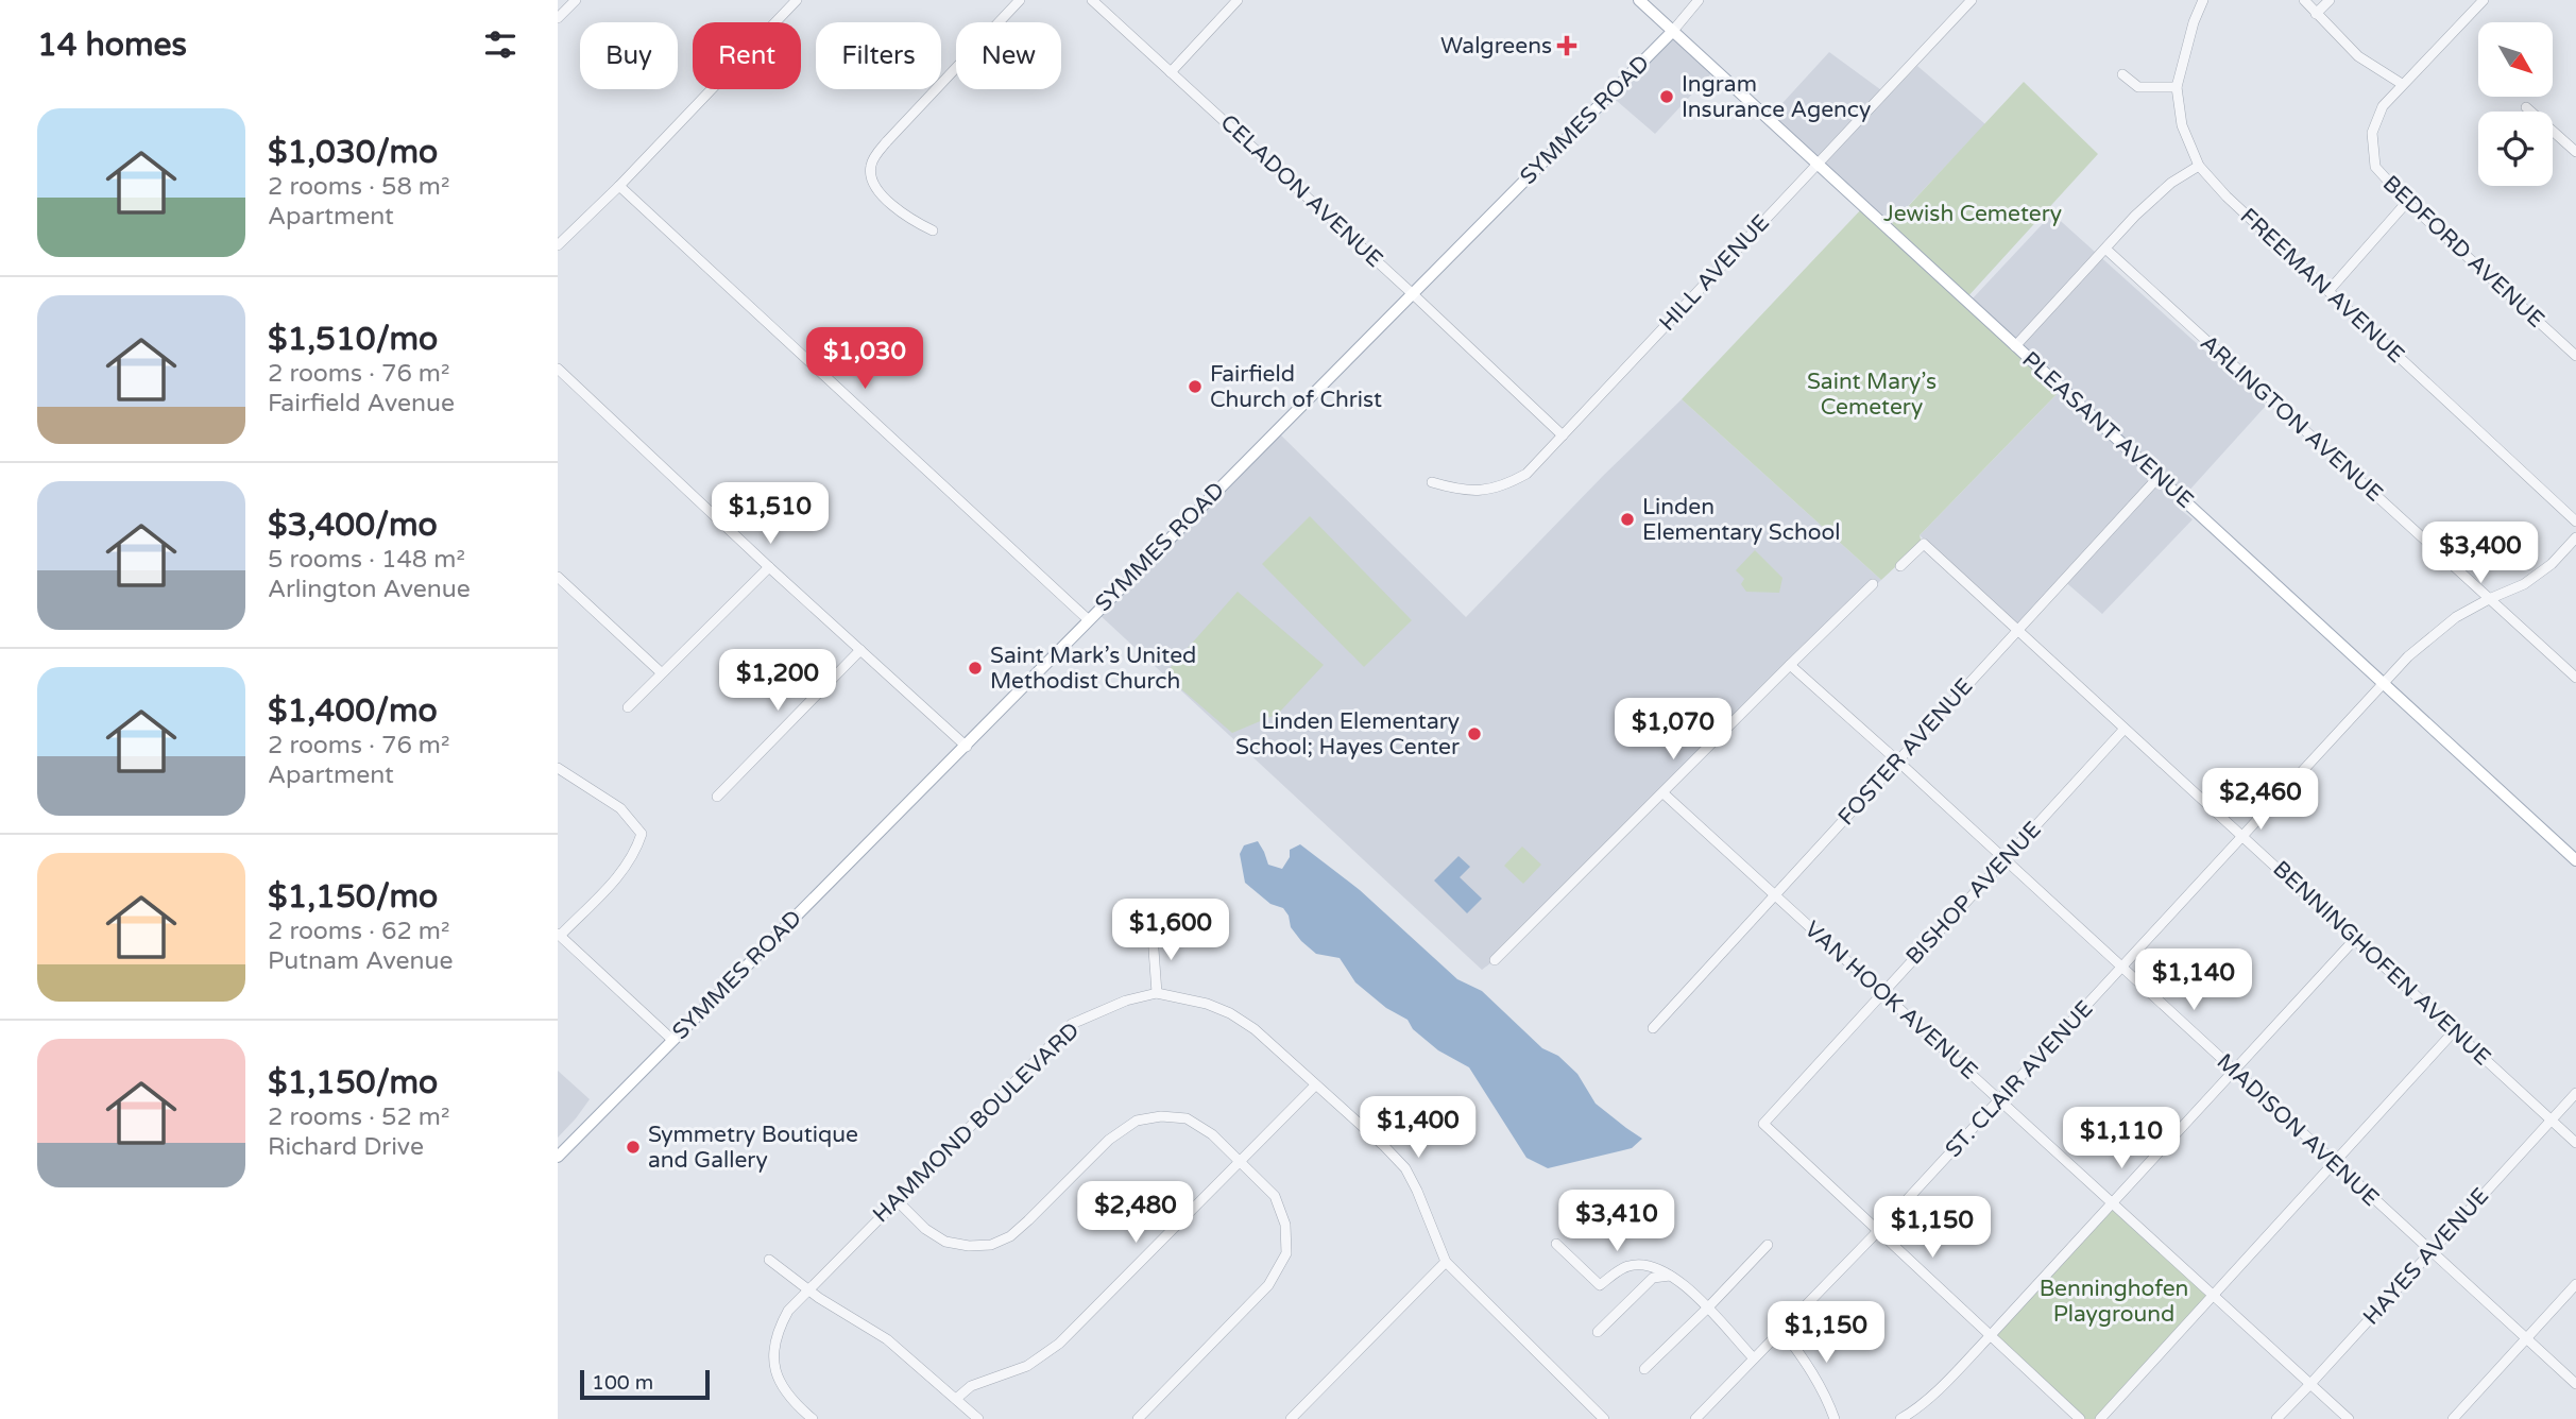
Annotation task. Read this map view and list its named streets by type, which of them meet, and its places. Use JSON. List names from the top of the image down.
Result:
{
  "streets": {
    "main road": ["SYMMES ROAD", "PLEASANT AVENUE"],
    "street": [
      "CELADON AVENUE",
      "BEDFORD AVENUE",
      "HILL AVENUE",
      "FREEMAN AVENUE",
      "ARLINGTON AVENUE",
      "FOSTER AVENUE",
      "BISHOP AVENUE",
      "BENNINGHOFEN AVENUE",
      "VAN HOOK AVENUE",
      "ST. CLAIR AVENUE",
      "HAMMOND BOULEVARD",
      "MADISON AVENUE",
      "HAYES AVENUE"
    ]
  },
  "crossings": [
    ["SYMMES ROAD", "CELADON AVENUE"],
    ["SYMMES ROAD", "PLEASANT AVENUE"],
    ["HILL AVENUE", "PLEASANT AVENUE"],
    ["ARLINGTON AVENUE", "ST. CLAIR AVENUE"],
    ["PLEASANT AVENUE", "FOSTER AVENUE"],
    ["PLEASANT AVENUE", "ST. CLAIR AVENUE"],
    ["FOSTER AVENUE", "BENNINGHOFEN AVENUE"],
    ["FOSTER AVENUE", "VAN HOOK AVENUE"],
    ["FOSTER AVENUE", "MADISON AVENUE"],
    ["BISHOP AVENUE", "BENNINGHOFEN AVENUE"],
    ["BISHOP AVENUE", "VAN HOOK AVENUE"],
    ["BISHOP AVENUE", "ST. CLAIR AVENUE"],
    ["BISHOP AVENUE", "MADISON AVENUE"],
    ["BENNINGHOFEN AVENUE", "ST. CLAIR AVENUE"],
    ["BENNINGHOFEN AVENUE", "HAYES AVENUE"],
    ["VAN HOOK AVENUE", "ST. CLAIR AVENUE"],
    ["VAN HOOK AVENUE", "HAYES AVENUE"],
    ["ST. CLAIR AVENUE", "MADISON AVENUE"],
    ["MADISON AVENUE", "HAYES AVENUE"]
  ],
  "parks": ["Jewish Cemetery", "Saint Mary’s Cemetery", "Benninghofen Playground"],
  "places": {
    "health": ["Walgreens"],
    "other": [
      "Ingram Insurance Agency",
      "Fairfield Church of Christ",
      "Linden Elementary School",
      "Saint Mark’s United Methodist Church",
      "Linden Elementary School; Hayes Center",
      "Symmetry Boutique and Gallery"
    ]
  },
  "scale_bar": "100 m",
  "north": "bottom right",
  "page": {
    "heading": "14 homes",
    "chip": [
      "Buy",
      "Rent",
      "Filters",
      "New"
    ],
    "list": [
      {
        "name": "$1,030/mo",
        "note": "2 rooms · 58 m² · Apartment"
      },
      {
        "name": "$1,510/mo",
        "note": "2 rooms · 76 m² · Fairfield Avenue"
      },
      {
        "name": "$3,400/mo",
        "note": "5 rooms · 148 m² · Arlington Avenue"
      },
      {
        "name": "$1,400/mo",
        "note": "2 rooms · 76 m² · Apartment"
      },
      {
        "name": "$1,150/mo",
        "note": "2 rooms · 62 m² · Putnam Avenue"
      },
      {
        "name": "$1,150/mo",
        "note": "2 rooms · 52 m² · Richard Drive"
      }
    ],
    "price": [
      "$1,030",
      "$1,510",
      "$3,400",
      "$1,200",
      "$1,070",
      "$2,460",
      "$1,600",
      "$1,140",
      "$1,400",
      "$1,110",
      "$2,480",
      "$3,410",
      "$1,150",
      "$1,150"
    ],
    "scale": "100 m"
  }
}
